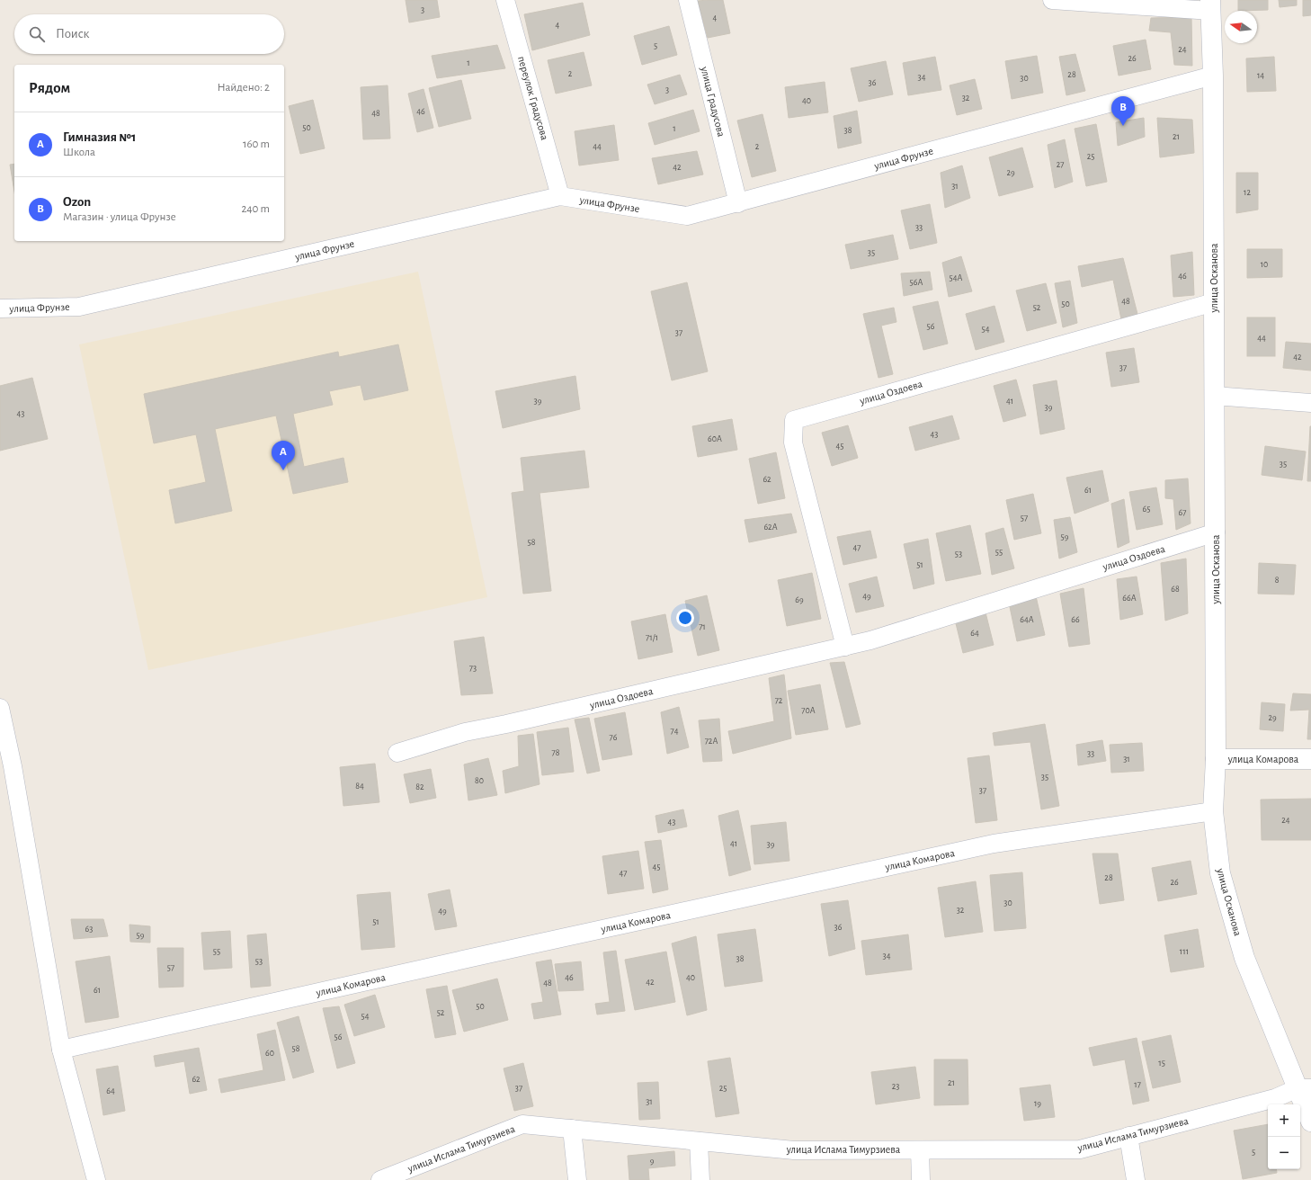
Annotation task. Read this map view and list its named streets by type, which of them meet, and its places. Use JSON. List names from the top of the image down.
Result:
{
  "streets": {
    "main road": ["улица Осканова", "улица Комарова"],
    "street": [
      "переулок Градусова",
      "улица Градусова",
      "улица Фрунзе",
      "улица Оздоева",
      "улица Ислама Тимурзиева"
    ]
  },
  "crossings": [
    ["переулок Градусова", "улица Фрунзе"],
    ["улица Градусова", "улица Фрунзе"],
    ["улица Фрунзе", "улица Осканова"],
    ["улица Осканова", "улица Оздоева"],
    ["улица Осканова", "улица Комарова"],
    ["улица Осканова", "улица Ислама Тимурзиева"]
  ],
  "house_numbers": [
    "3",
    "4",
    "4",
    "5",
    "24",
    "26",
    "1",
    "2",
    "28",
    "14",
    "34",
    "30",
    "36",
    "3",
    "32",
    "40",
    "46",
    "48",
    "50",
    "1",
    "38",
    "21",
    "44",
    "2",
    "25",
    "27",
    "42",
    "29",
    "31",
    "12",
    "33",
    "35",
    "10",
    "46",
    "54А",
    "56А",
    "48",
    "50",
    "52",
    "56",
    "54",
    "37",
    "44",
    "42",
    "37",
    "39",
    "41",
    "39",
    "43",
    "43",
    "60А",
    "45",
    "35",
    "62",
    "61",
    "65",
    "67",
    "57",
    "62А",
    "59",
    "58",
    "47",
    "55",
    "53",
    "51",
    "8",
    "68",
    "49",
    "66А",
    "69",
    "64А",
    "66",
    "71",
    "64",
    "71/1",
    "73",
    "72",
    "70А",
    "29",
    "74",
    "76",
    "72А",
    "78",
    "33",
    "31",
    "35",
    "80",
    "84",
    "82",
    "37",
    "24",
    "43",
    "41",
    "39",
    "45",
    "47",
    "28",
    "26",
    "30",
    "32",
    "49",
    "51",
    "36",
    "63",
    "59",
    "55",
    "111",
    "34",
    "38",
    "53",
    "57",
    "46",
    "40",
    "42",
    "48",
    "61",
    "50",
    "52",
    "54",
    "56",
    "58",
    "60",
    "15",
    "62",
    "21",
    "17",
    "23",
    "37",
    "25",
    "64",
    "31",
    "19",
    "5",
    "9"
  ],
  "north": "left",
  "page": {
    "search": "Поиск",
    "heading": ["Рядом", "Найдено: 2"],
    "pins": ["B", "A"],
    "list": [
      {
        "mark": "A",
        "name": "Гимназия №1",
        "note": "Школа",
        "value": "160 m"
      },
      {
        "mark": "B",
        "name": "Ozon",
        "note": "Магазин · улица Фрунзе",
        "value": "240 m"
      }
    ],
    "map_buttons": ["+", "−"]
  }
}
